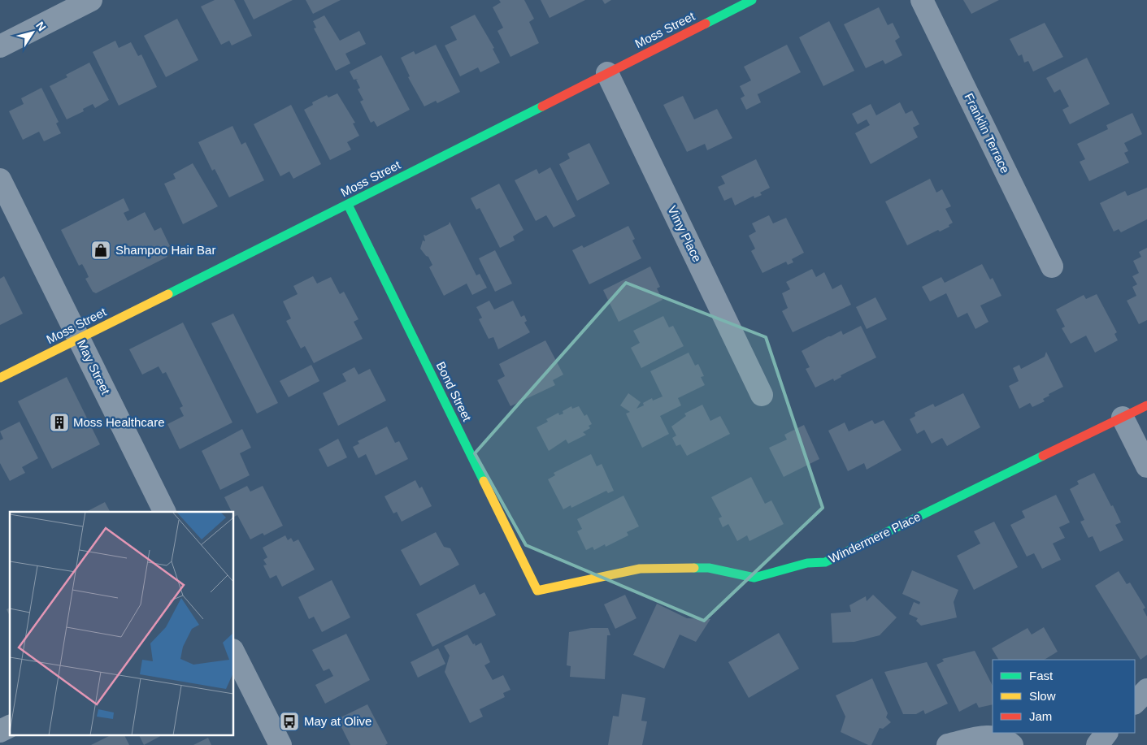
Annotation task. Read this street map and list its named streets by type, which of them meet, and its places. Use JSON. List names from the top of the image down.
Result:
{
  "streets": {
    "street": [
      "Moss Street",
      "Franklin Terrace",
      "Vimy Place",
      "May Street",
      "Bond Street",
      "Windermere Place"
    ]
  },
  "crossings": [
    ["Moss Street", "Vimy Place"],
    ["Moss Street", "May Street"],
    ["Moss Street", "Bond Street"],
    ["Bond Street", "Windermere Place"]
  ],
  "places": {
    "shop": ["Shampoo Hair Bar"],
    "building": ["Moss Healthcare"],
    "bus stop": ["May at Olive"]
  },
  "legend": ["Fast", "Slow", "Jam"],
  "north": "top right"
}
